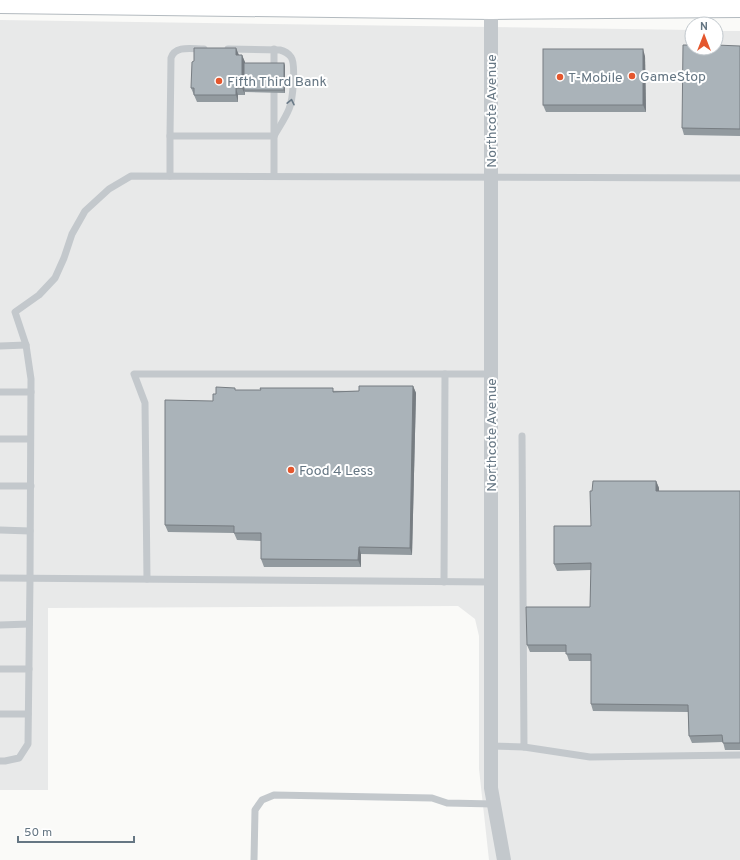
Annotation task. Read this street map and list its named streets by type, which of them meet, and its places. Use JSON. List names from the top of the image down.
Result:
{
  "streets": {
    "street": ["Northcote Avenue"]
  },
  "places": [
    "GameStop",
    "T-Mobile",
    "Fifth Third Bank",
    "Food 4 Less"
  ],
  "scale_bar": "50 m",
  "north": "top"
}
